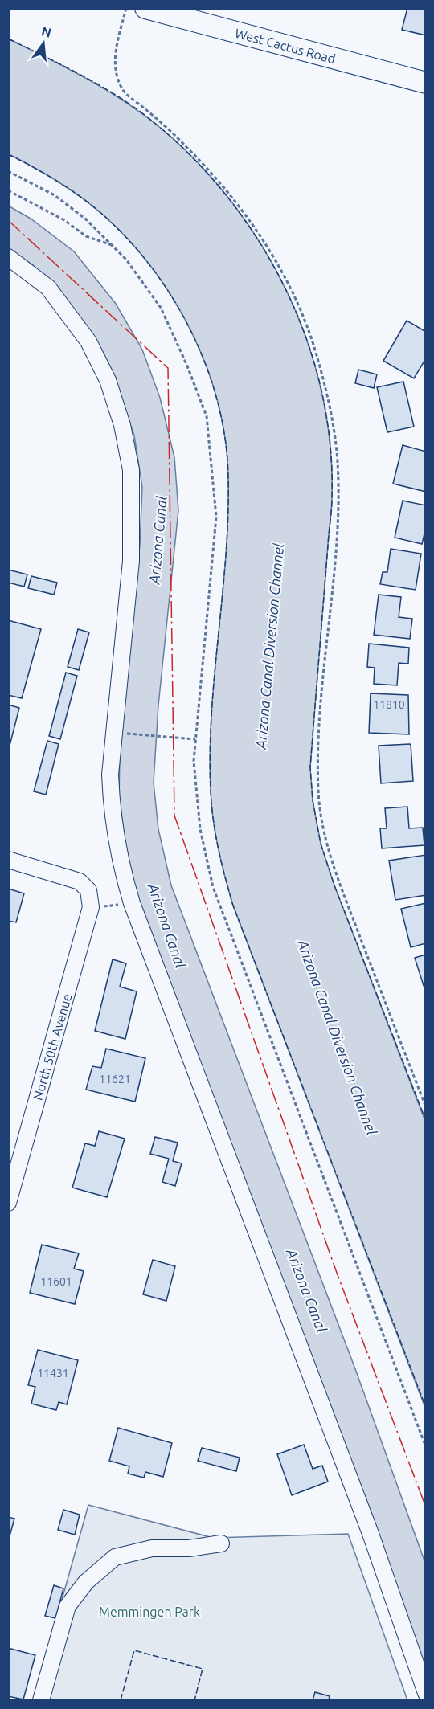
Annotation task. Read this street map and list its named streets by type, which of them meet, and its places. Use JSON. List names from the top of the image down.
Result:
{
  "streets": {
    "main road": ["West Cactus Road"],
    "street": ["North 50th Avenue"]
  },
  "water": ["Arizona Canal", "Arizona Canal Diversion Channel"],
  "parks": ["Memmingen Park"],
  "house_numbers": [
    "11810",
    "11621",
    "11601",
    "11431"
  ],
  "north": "top"
}
